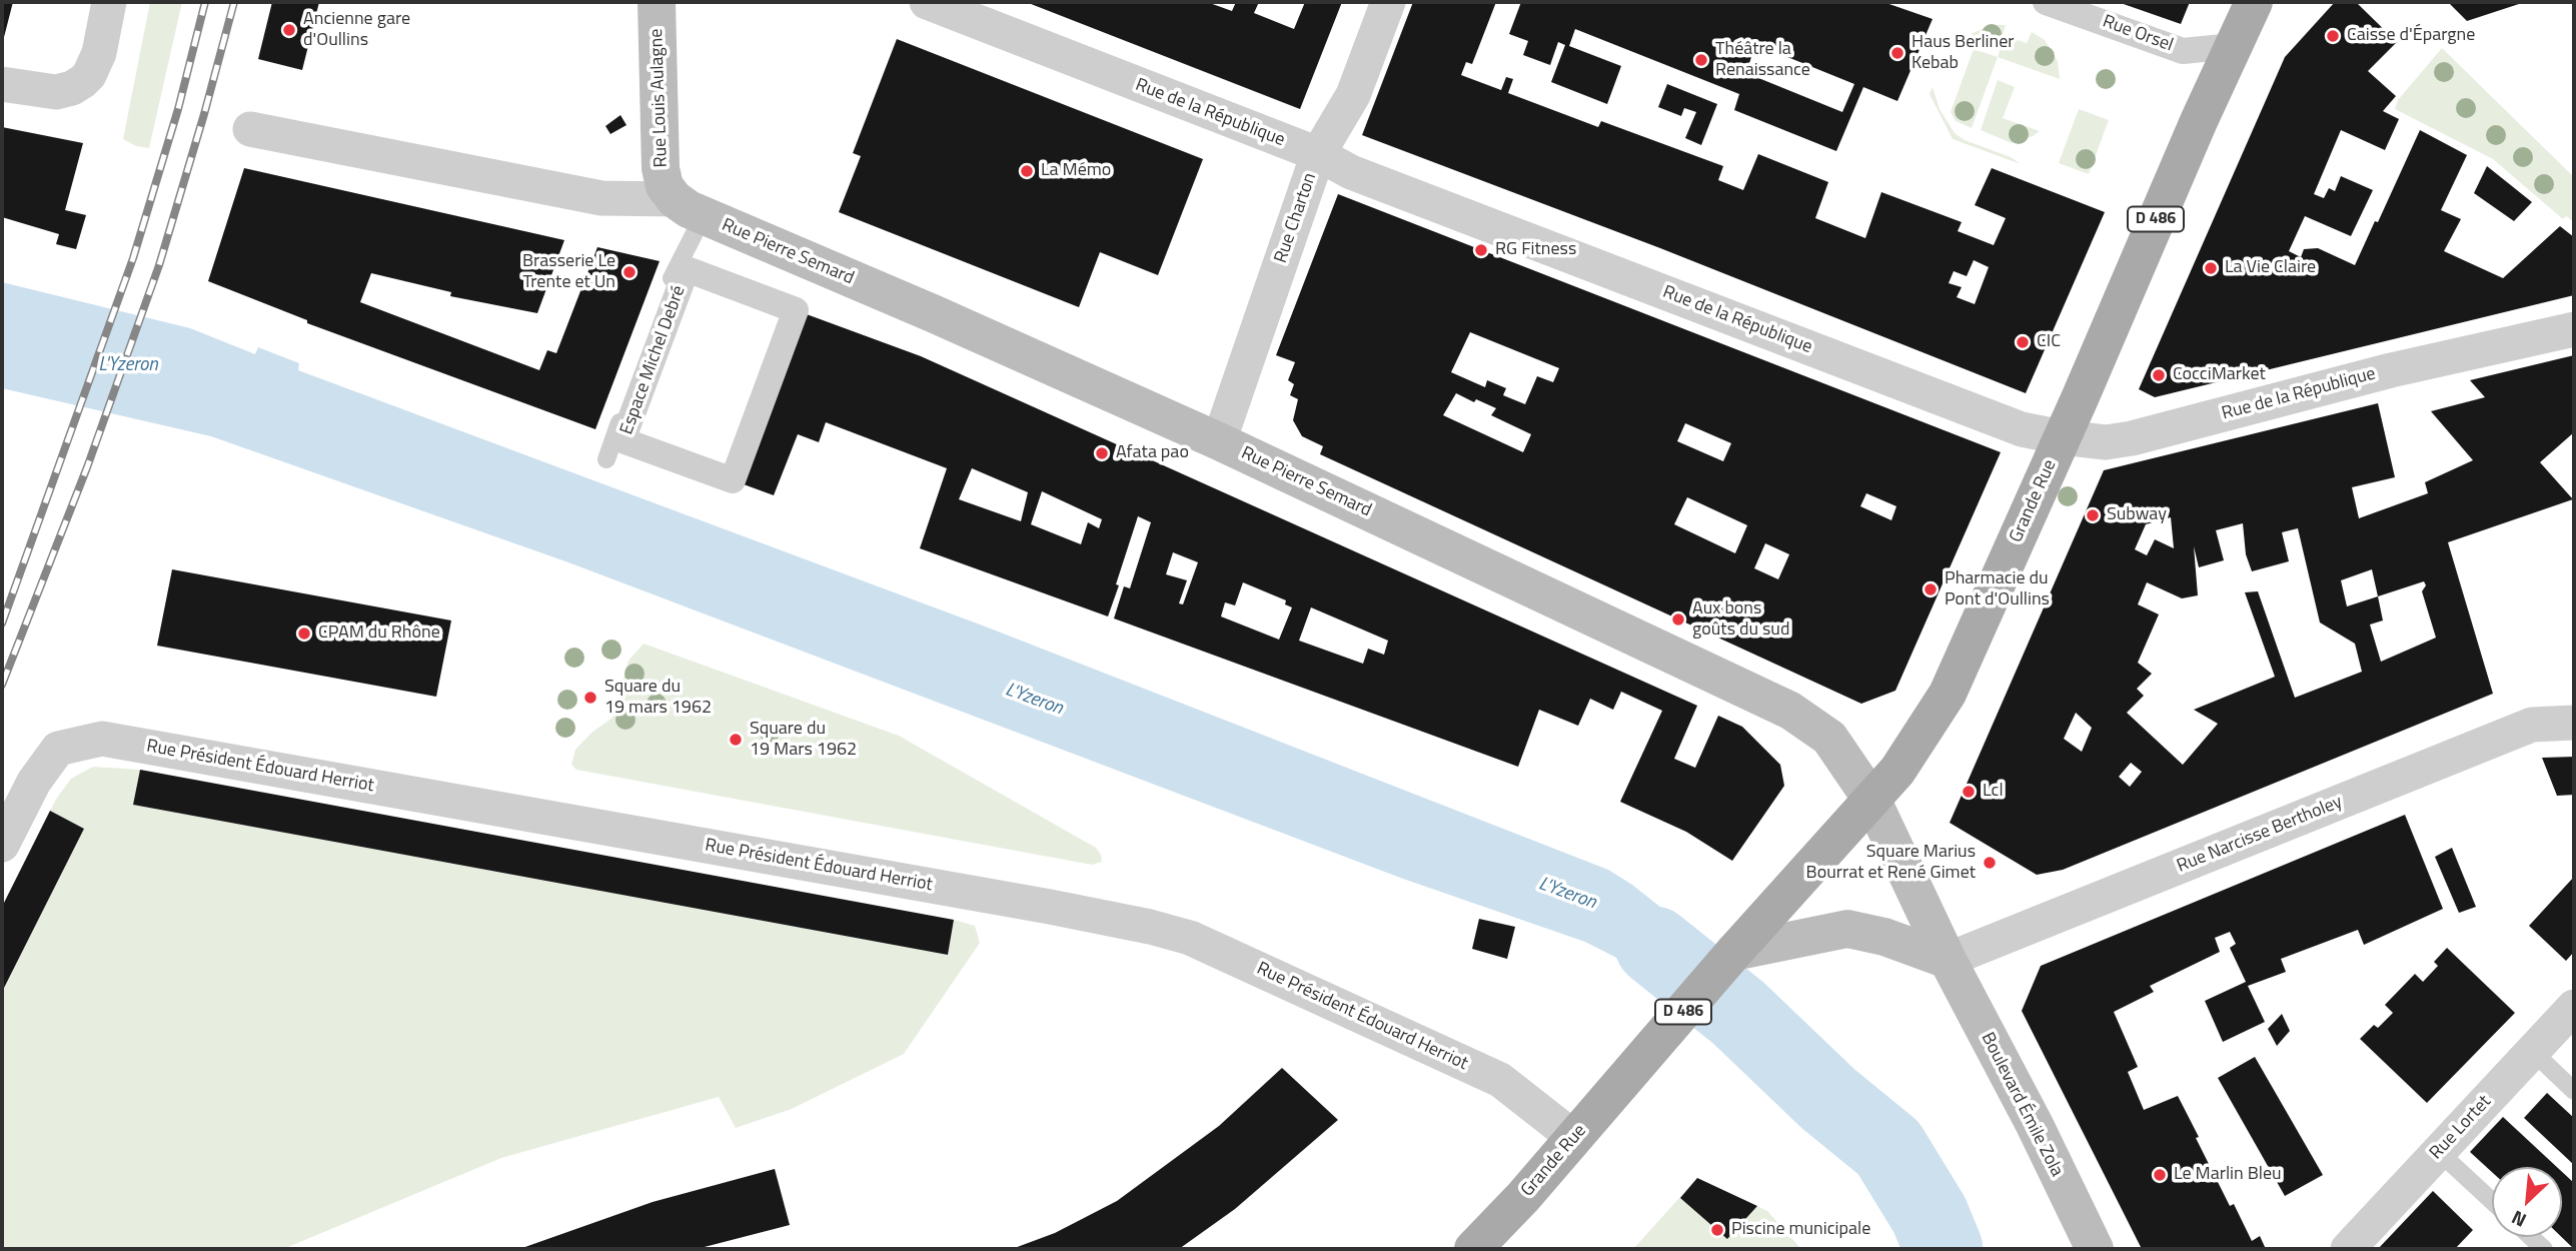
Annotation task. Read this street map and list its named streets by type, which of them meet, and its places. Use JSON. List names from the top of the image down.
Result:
{
  "streets": {
    "main road": [
      "Rue Louis Aulagne",
      "D 486",
      "Rue Pierre Semard",
      "Grande Rue",
      "Boulevard Émile Zola"
    ],
    "street": [
      "Rue Orsel",
      "Rue de la République",
      "Rue Charton",
      "Espace Michel Debré",
      "Rue Président Édouard Herriot",
      "Rue Narcisse Bertholey",
      "Rue Lortet"
    ]
  },
  "crossings": [
    ["Rue Orsel", "Grande Rue"],
    ["Rue Louis Aulagne", "Rue Pierre Semard"],
    ["Rue de la République", "Rue Charton"],
    ["Rue de la République", "Grande Rue"],
    ["Rue Charton", "Rue Pierre Semard"],
    ["Rue Pierre Semard", "Grande Rue"],
    ["Rue Pierre Semard", "Boulevard Émile Zola"],
    ["Grande Rue", "Rue Président Édouard Herriot"],
    ["Grande Rue", "Boulevard Émile Zola"],
    ["Rue Narcisse Bertholey", "Boulevard Émile Zola"]
  ],
  "water": ["L'Yzeron"],
  "places": [
    "Ancienne gare d'Oullins",
    "Caisse d'Épargne",
    "Haus Berliner Kebab",
    "Théâtre la Renaissance",
    "La Mémo",
    "RG Fitness",
    "La Vie Claire",
    "Brasserie Le Trente et Un",
    "CIC",
    "CocciMarket",
    "Afata pao",
    "Subway",
    "Pharmacie du Pont d'Oullins",
    "Aux bons goûts du sud",
    "CPAM du Rhône",
    "Square du 19 mars 1962",
    "Square du 19 Mars 1962",
    "Lcl",
    "Square Marius Bourrat et René Gimet",
    "Le Marlin Bleu",
    "Piscine municipale"
  ],
  "north": "bottom left"
}
